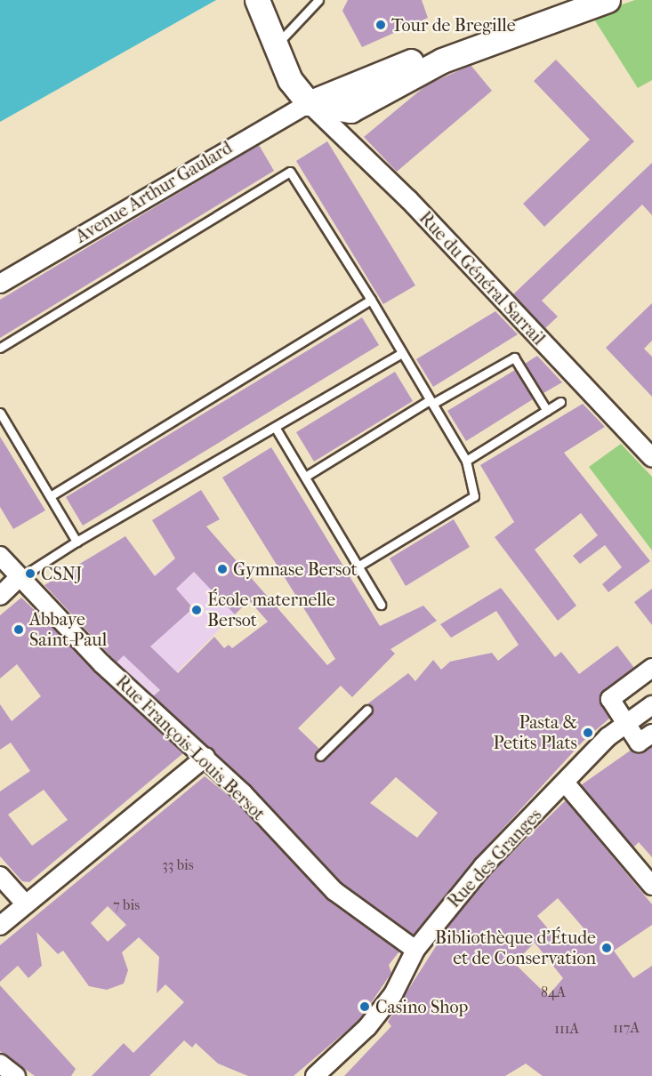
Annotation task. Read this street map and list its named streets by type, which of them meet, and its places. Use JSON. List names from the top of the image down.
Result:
{
  "streets": {
    "main road": ["Avenue Arthur Gaulard"],
    "street": ["Rue du Général Sarrail", "Rue François-Louis Bersot", "Rue des Granges"]
  },
  "crossings": [
    ["Avenue Arthur Gaulard", "Rue du Général Sarrail"],
    ["Rue François-Louis Bersot", "Rue des Granges"]
  ],
  "places": [
    "Tour de Bregille",
    "Gymnase Bersot",
    "CSNJ",
    "École maternelle Bersot",
    "Abbaye Saint-Paul",
    "Pasta & Petits Plats",
    "Bibliothèque d'Étude et de Conservation",
    "Casino Shop"
  ],
  "house_numbers": [
    "33 bis",
    "7 bis",
    "84A",
    "117A",
    "111A"
  ]
}
